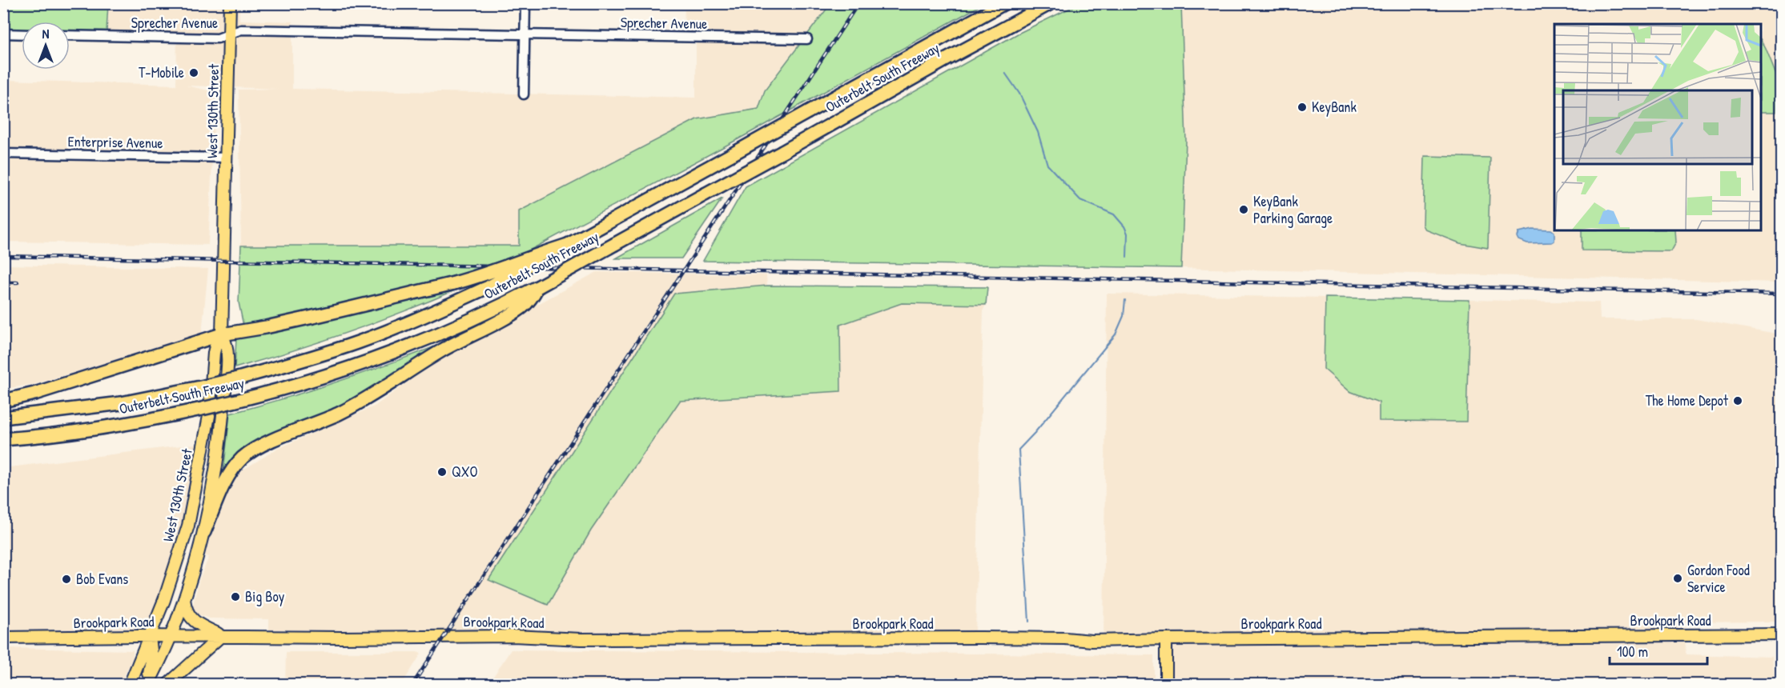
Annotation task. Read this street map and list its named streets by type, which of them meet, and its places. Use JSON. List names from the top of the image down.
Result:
{
  "streets": {
    "highway": ["Outerbelt South Freeway"],
    "main road": ["West 130th Street", "Brookpark Road"],
    "street": ["Sprecher Avenue", "Enterprise Avenue"]
  },
  "crossings": [
    ["Sprecher Avenue", "West 130th Street"],
    ["West 130th Street", "Enterprise Avenue"],
    ["West 130th Street", "Brookpark Road"]
  ],
  "places": [
    "T-Mobile",
    "KeyBank",
    "KeyBank Parking Garage",
    "The Home Depot",
    "QXO",
    "Gordon Food Service",
    "Bob Evans",
    "Big Boy"
  ],
  "scale_bar": "100 m",
  "north": "top"
}
